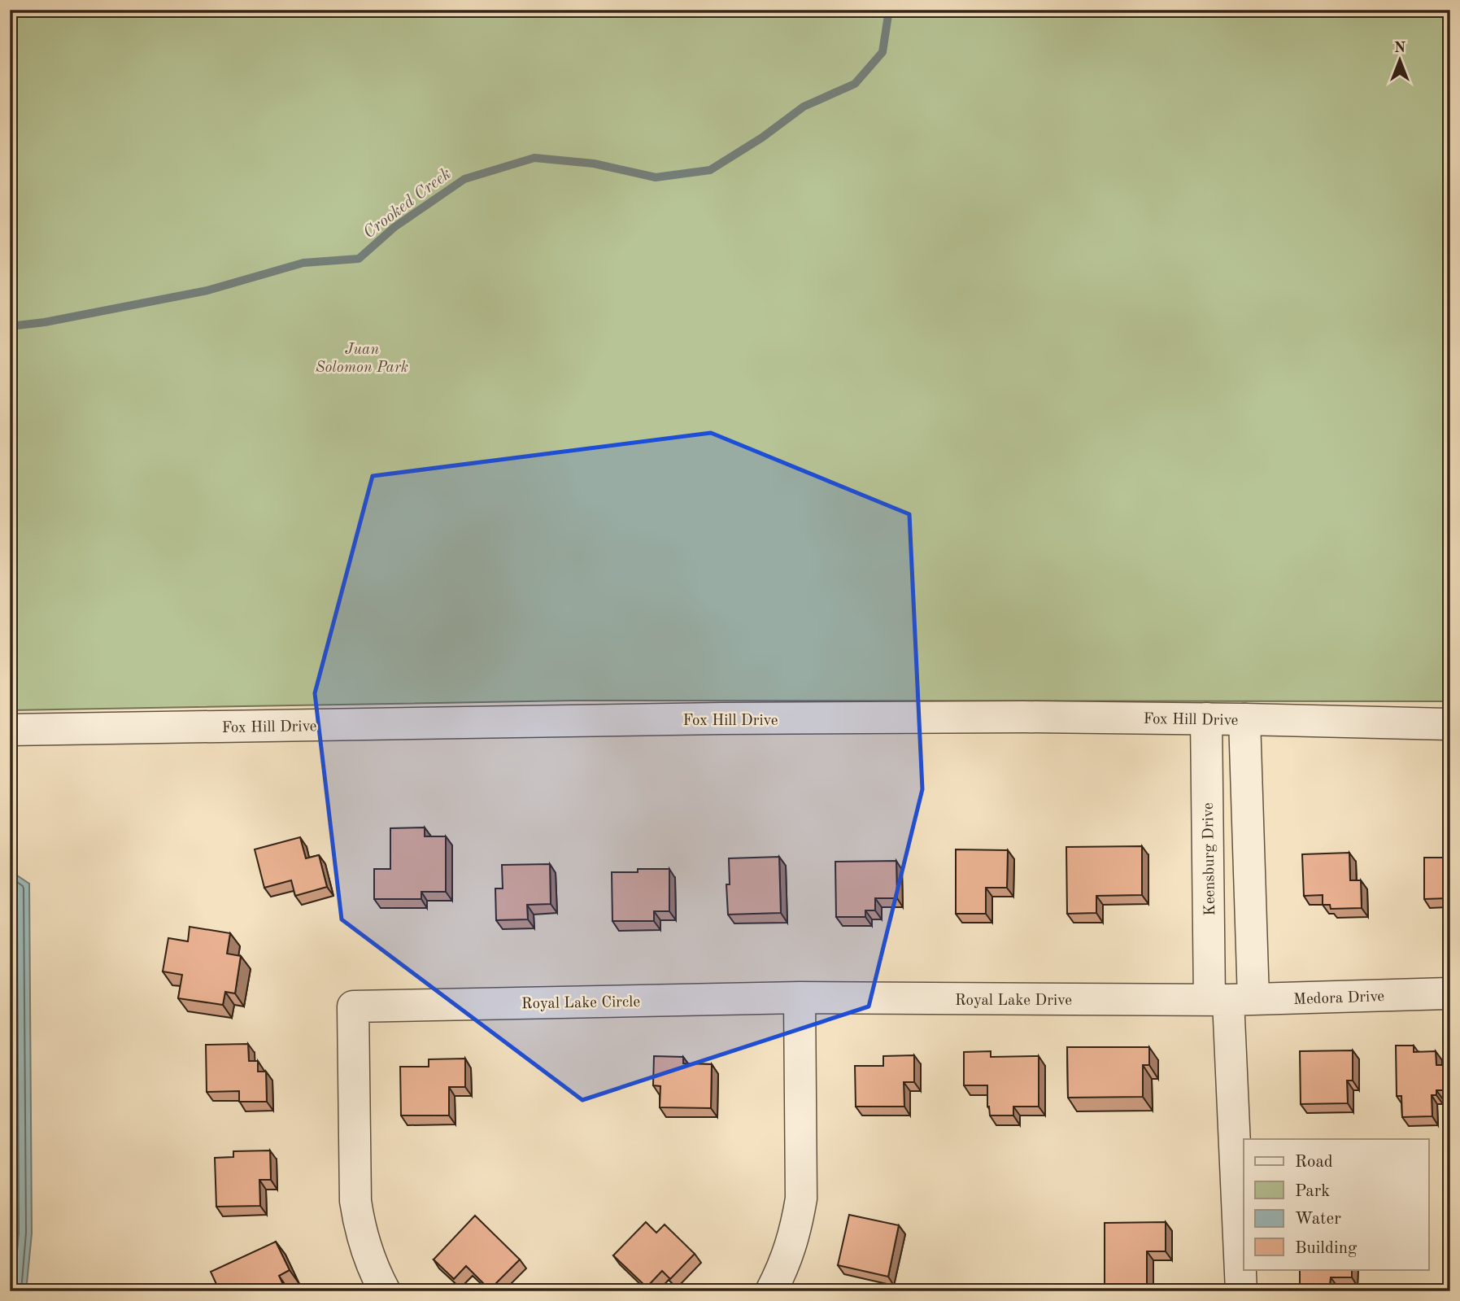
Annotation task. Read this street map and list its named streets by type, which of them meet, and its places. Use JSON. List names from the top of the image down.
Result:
{
  "streets": {
    "street": [
      "Fox Hill Drive",
      "Keensburg Drive",
      "Medora Drive",
      "Royal Lake Drive",
      "Royal Lake Circle"
    ]
  },
  "crossings": [
    ["Fox Hill Drive", "Keensburg Drive"],
    ["Keensburg Drive", "Medora Drive"],
    ["Keensburg Drive", "Royal Lake Drive"],
    ["Medora Drive", "Royal Lake Drive"],
    ["Royal Lake Drive", "Royal Lake Circle"]
  ],
  "water": ["Crooked Creek"],
  "parks": ["Juan Solomon Park"],
  "legend": [
    "Road",
    "Park",
    "Water",
    "Building"
  ],
  "north": "top"
}
